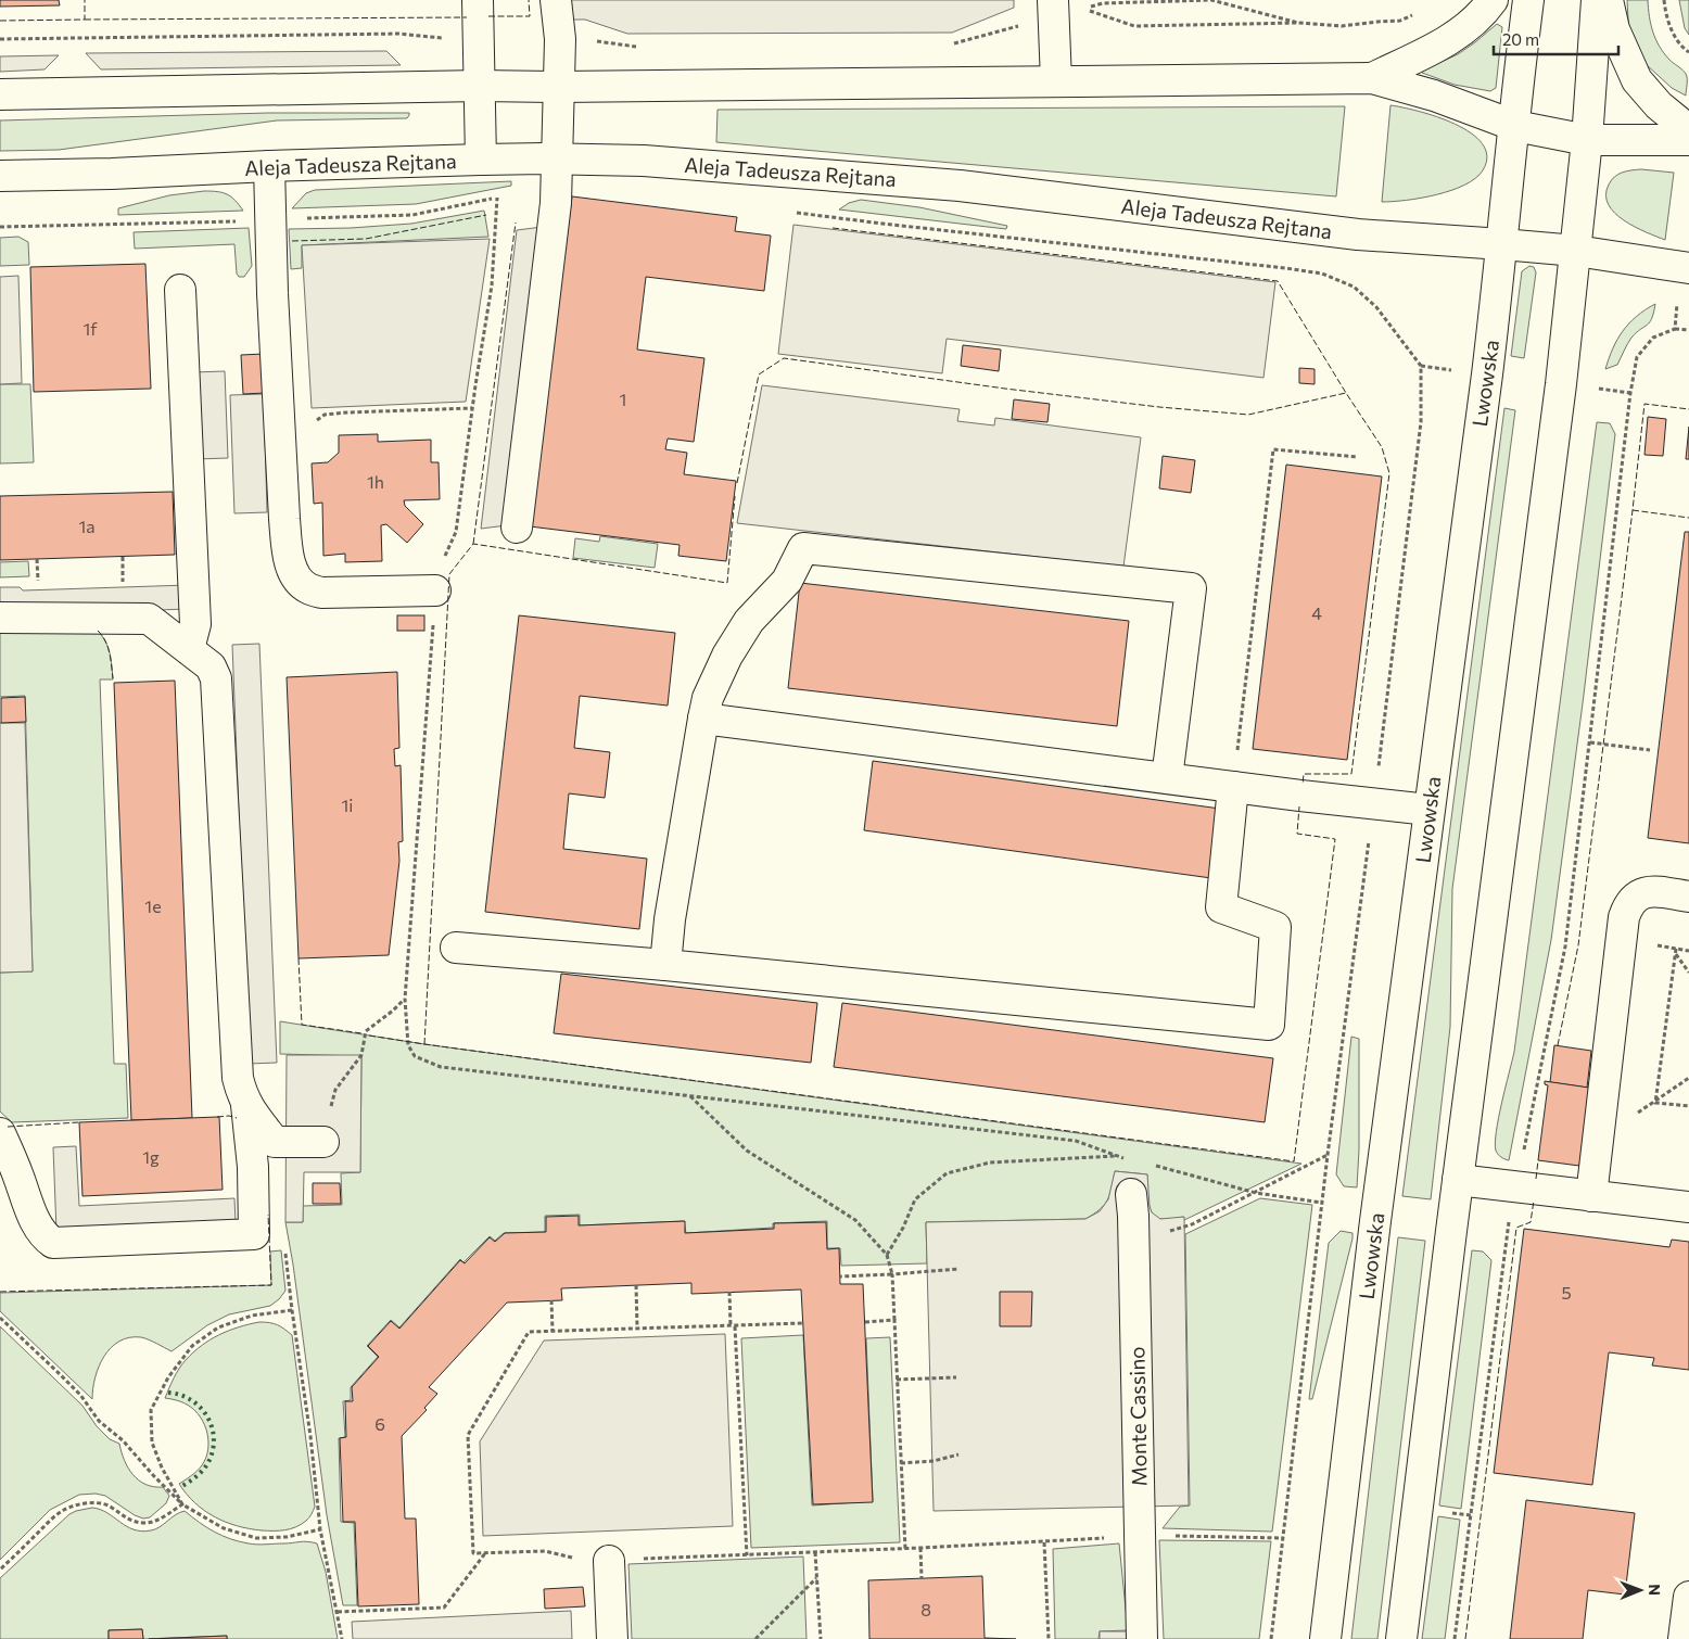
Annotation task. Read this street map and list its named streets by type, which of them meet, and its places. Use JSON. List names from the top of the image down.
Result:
{
  "streets": {
    "main road": ["Aleja Tadeusza Rejtana", "Lwowska", "Monte Cassino"]
  },
  "crossings": [
    ["Aleja Tadeusza Rejtana", "Lwowska"]
  ],
  "house_numbers": [
    "1f",
    "1",
    "1h",
    "1a",
    "4",
    "1i",
    "1e",
    "1g",
    "5",
    "6",
    "8"
  ],
  "scale_bar": "20 m",
  "north": "right"
}
